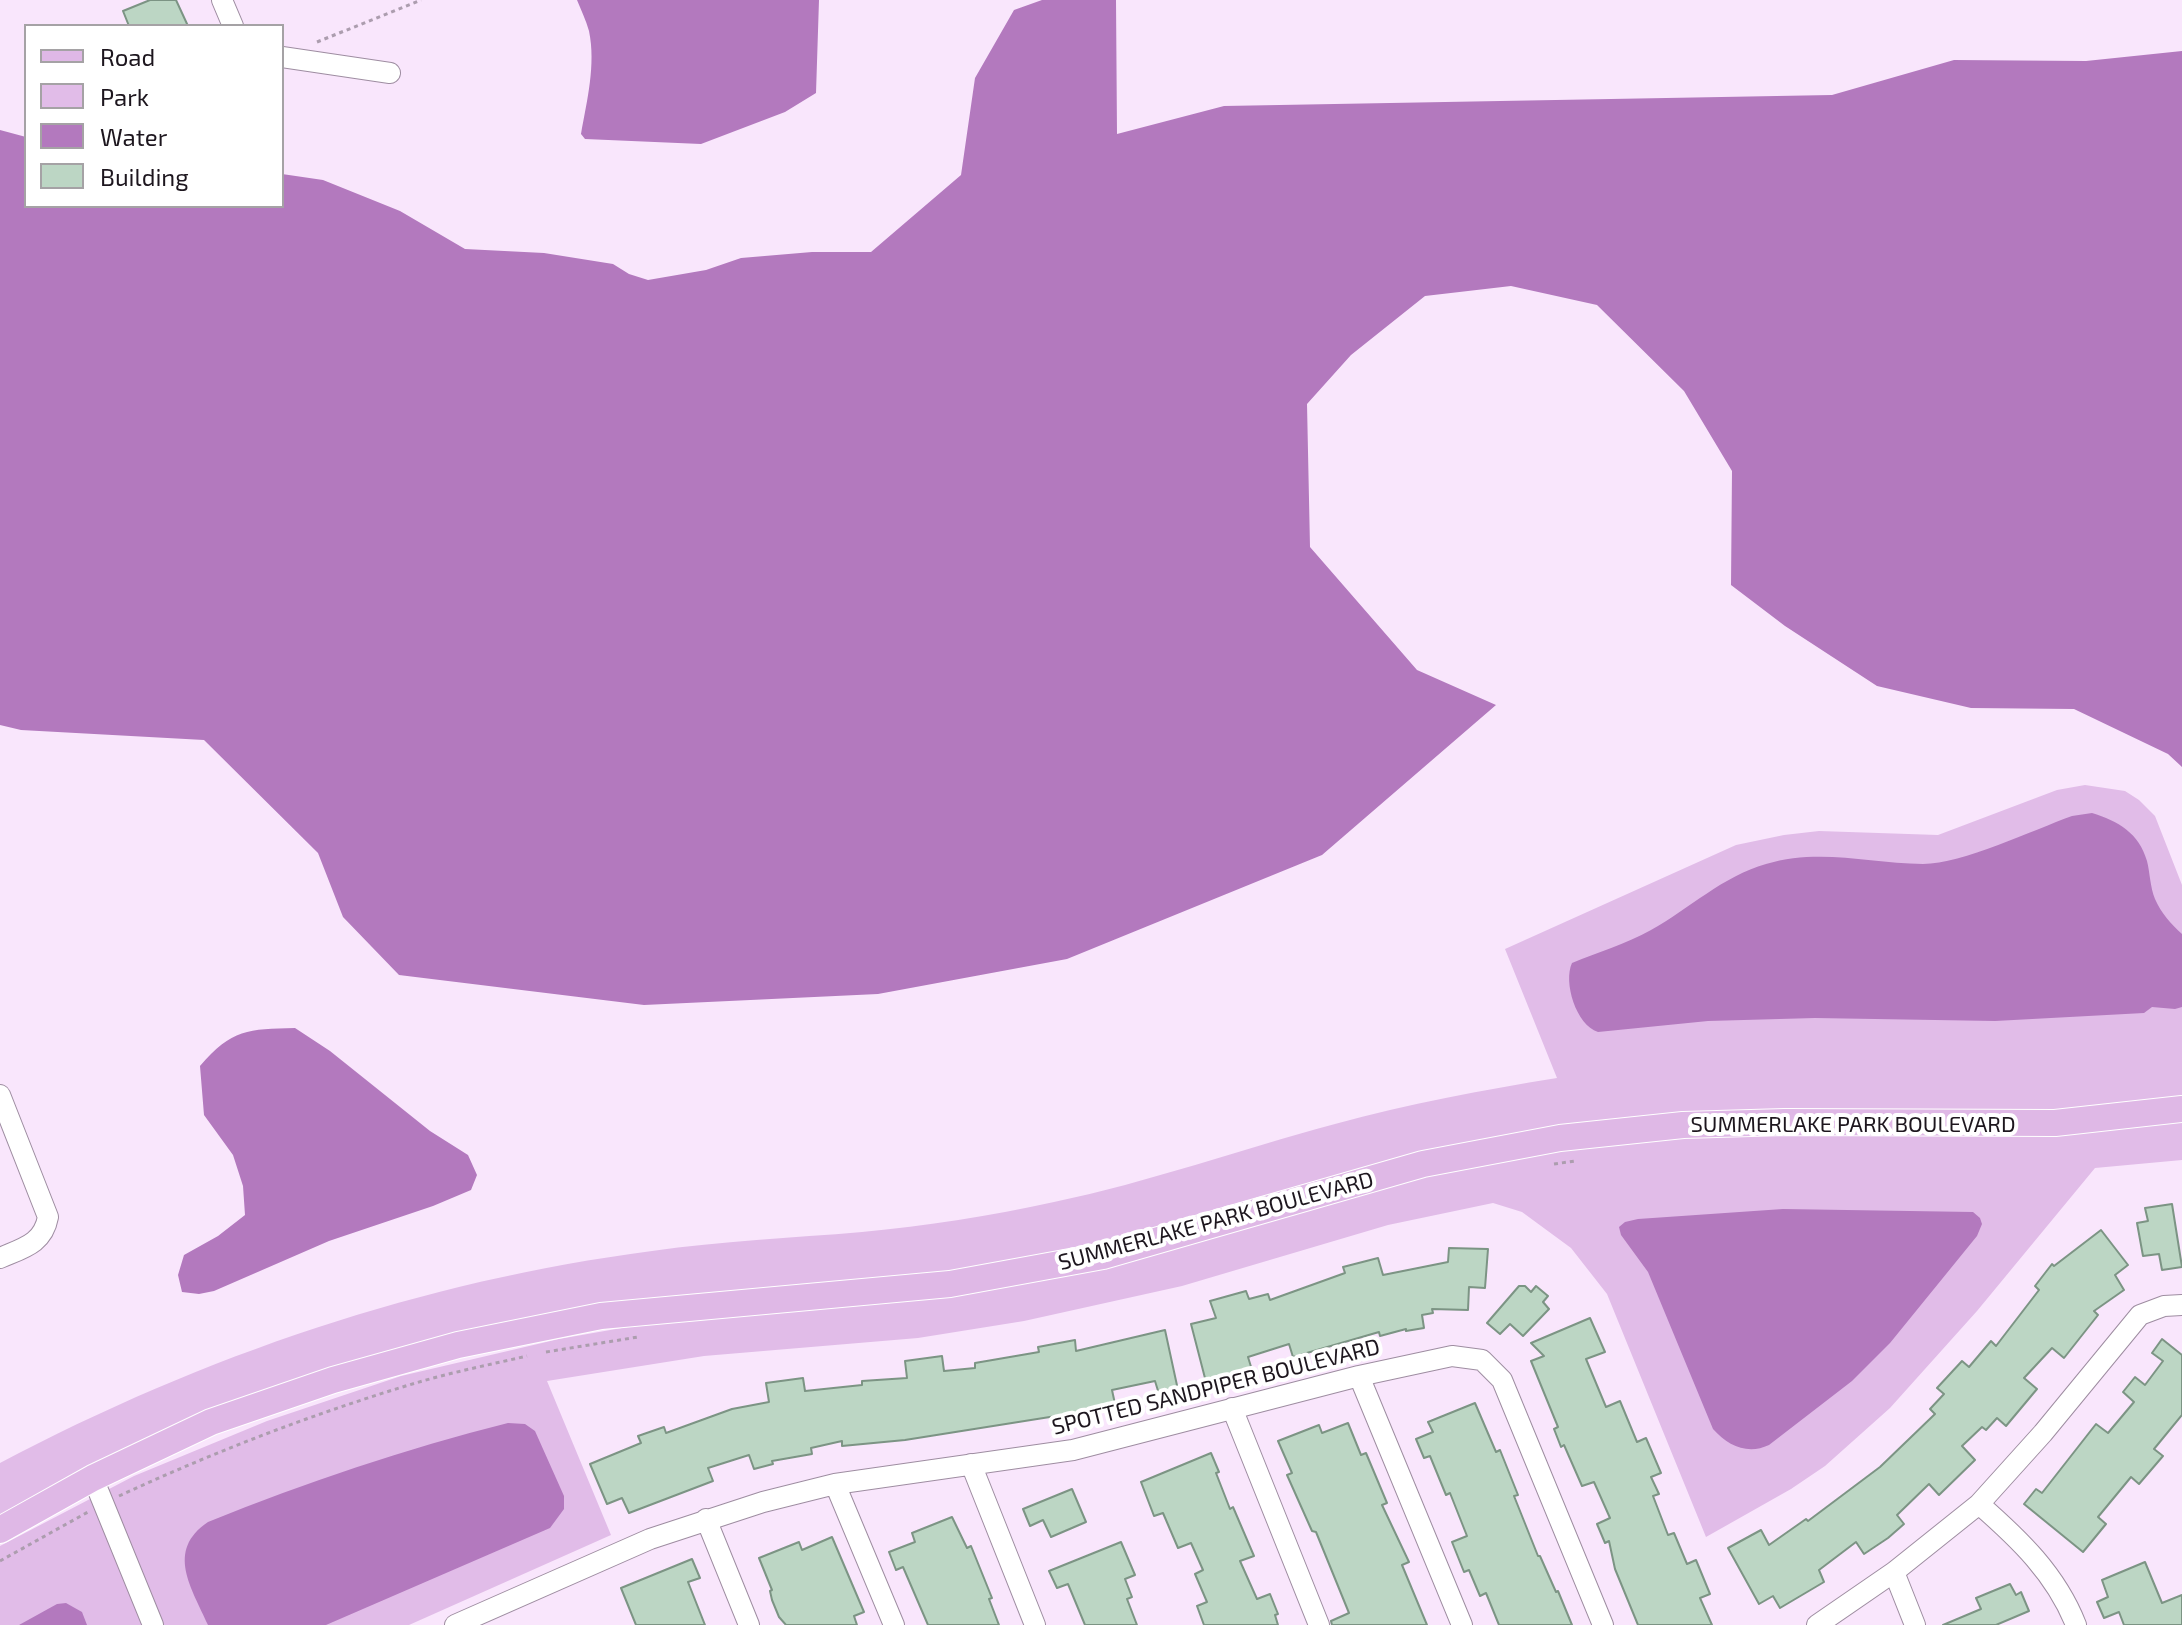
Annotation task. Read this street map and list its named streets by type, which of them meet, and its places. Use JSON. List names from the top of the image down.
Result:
{
  "streets": {
    "main road": ["SUMMERLAKE PARK BOULEVARD"],
    "street": ["SPOTTED SANDPIPER BOULEVARD"]
  },
  "legend": [
    "Road",
    "Park",
    "Water",
    "Building"
  ]
}
